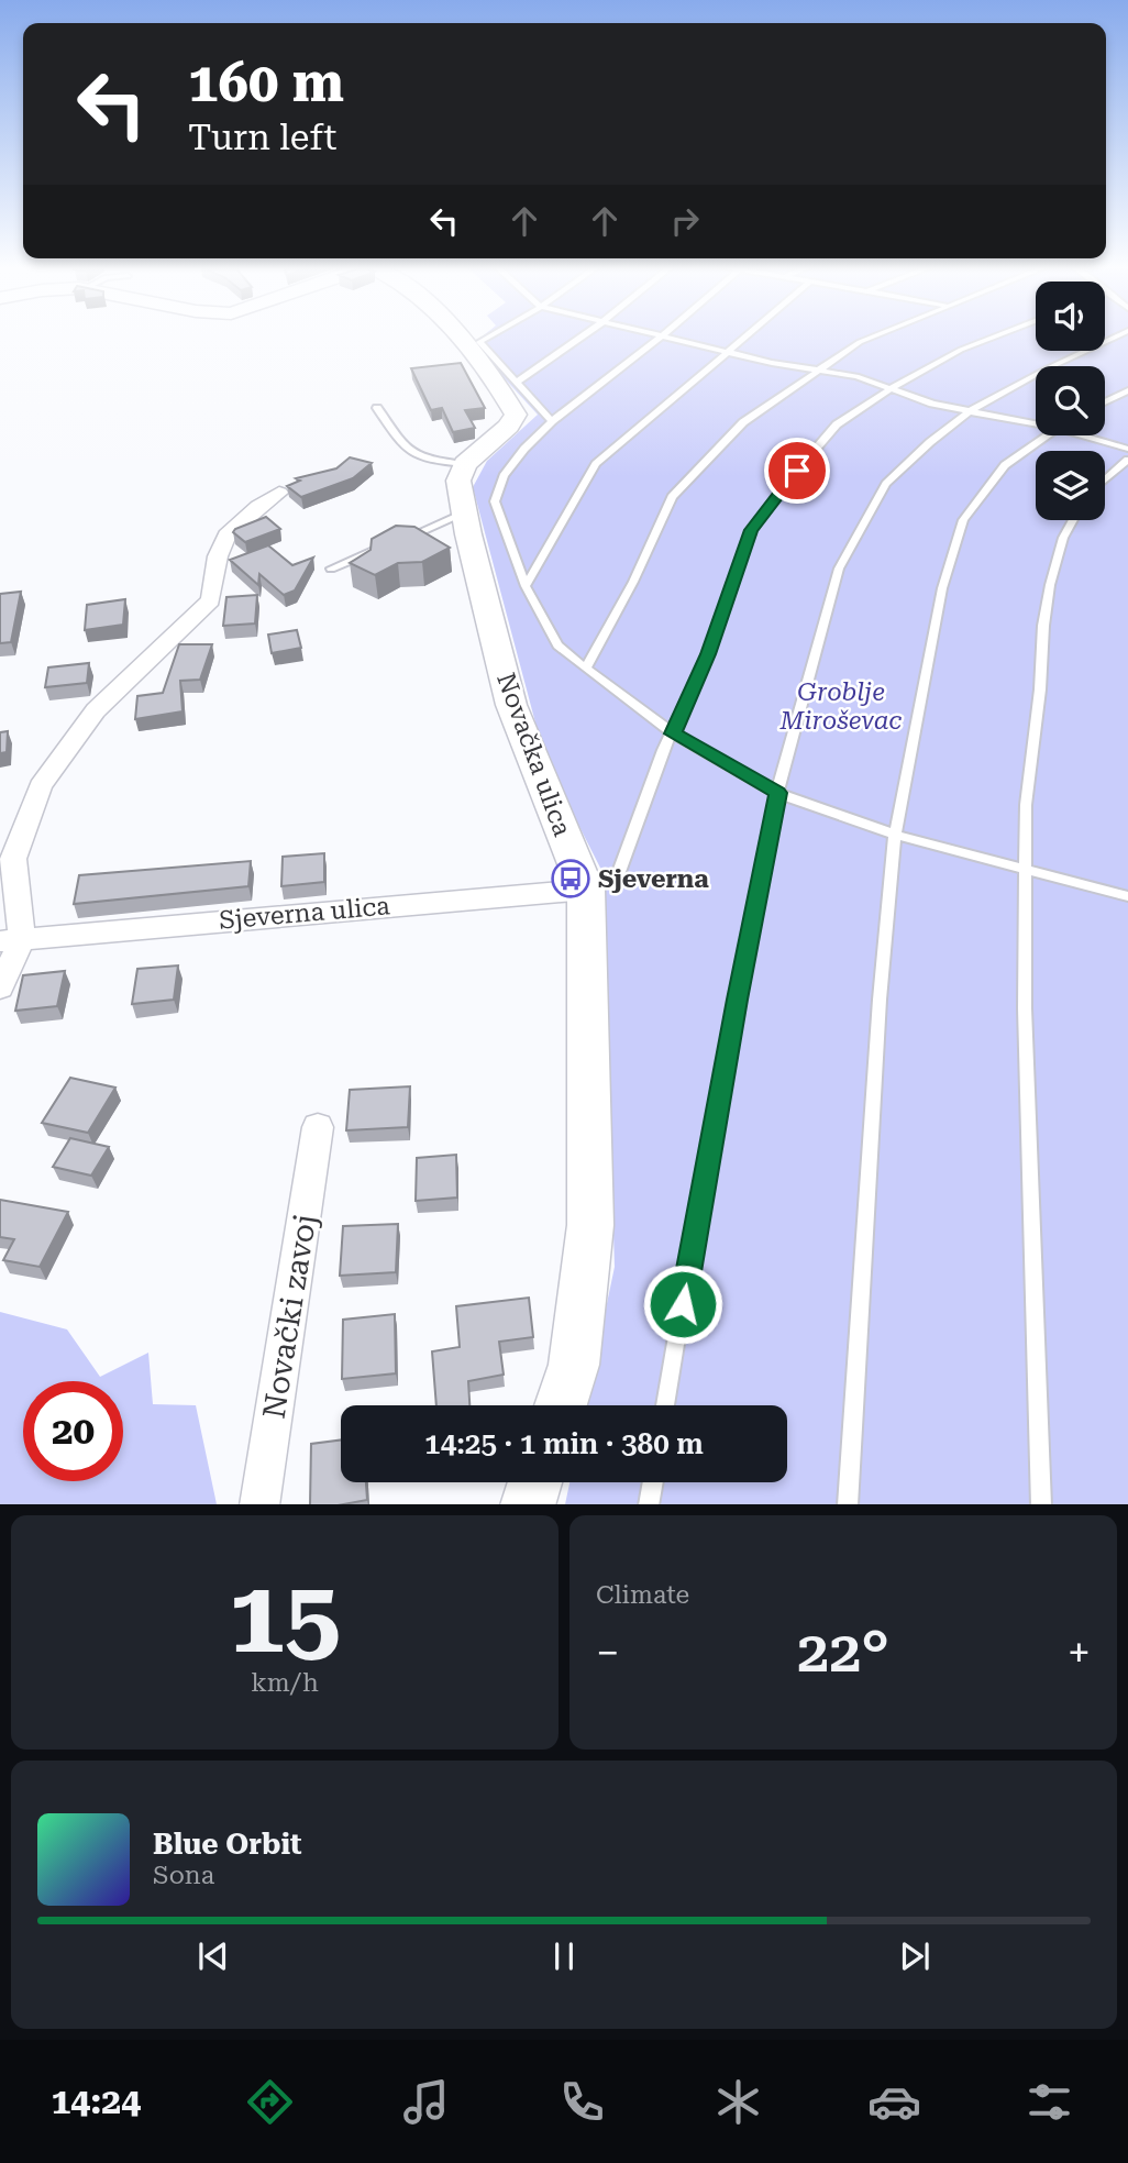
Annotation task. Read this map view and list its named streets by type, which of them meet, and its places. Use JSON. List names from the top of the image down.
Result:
{
  "streets": {
    "street": ["Novačka ulica", "Sjeverna ulica", "Novački zavoj"]
  },
  "crossings": [
    ["Novačka ulica", "Sjeverna ulica"]
  ],
  "parks": ["Groblje Miroševac"],
  "places": {
    "bus stop": ["Sjeverna"]
  },
  "page": {
    "turn": ["160 m", "Turn left"],
    "limit": "20",
    "trip": "14:25 · 1 min · 380 m",
    "tile": [
      ["15", "km/h"],
      "Climate"
    ],
    "heat": ["−", "22°", "+"],
    "song": ["Blue Orbit", "Sona"],
    "tabs": "14:24"
  }
}
